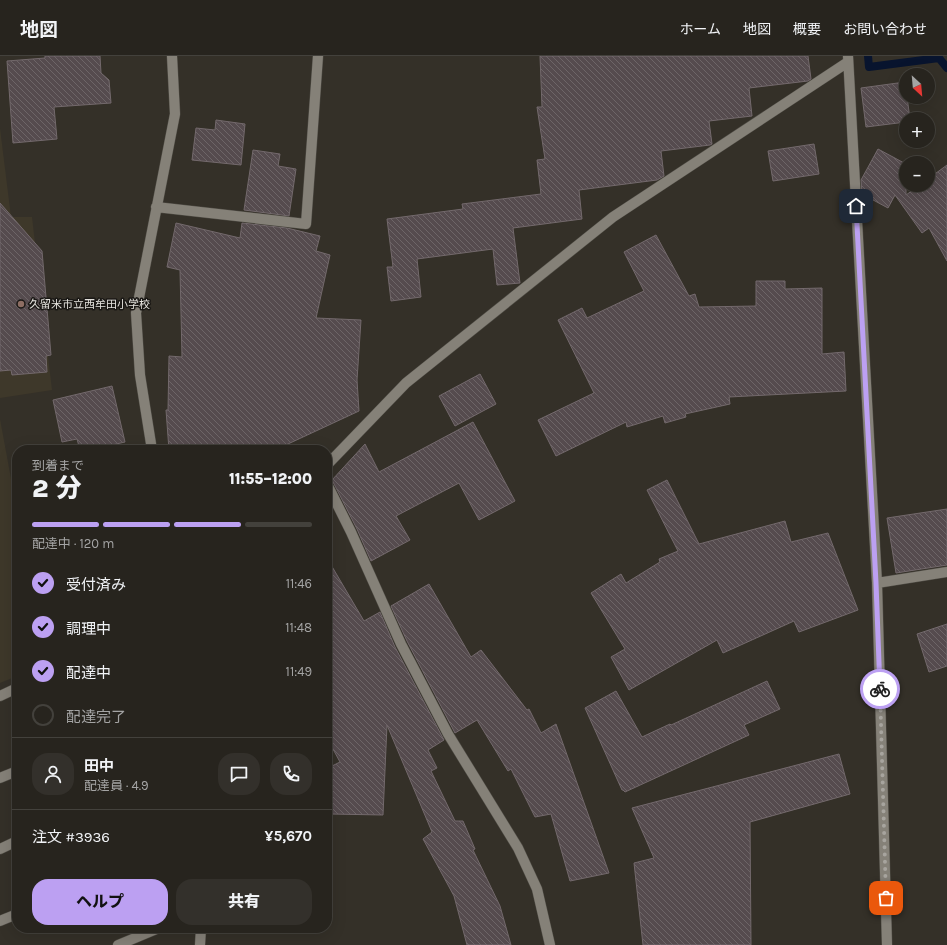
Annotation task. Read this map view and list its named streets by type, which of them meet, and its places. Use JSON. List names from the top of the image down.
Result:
{
  "places": ["久留米市立西牟田小学校"],
  "north": "bottom right",
  "page": {
    "header": "地図",
    "nav": [
      "ホーム",
      "地図",
      "概要",
      "お問い合わせ"
    ],
    "map_buttons": ["+", "−"],
    "heading": ["2 分", "到着まで", "11:55–12:00"],
    "panel": [
      "田中",
      "配達員 · 4.9",
      "注文 #3936",
      "¥5,670"
    ],
    "bar": "配達中 · 120 m",
    "list": [
      ["受付済み", "11:46"],
      ["調理中", "11:48"],
      ["配達中", "11:49"],
      "配達完了"
    ],
    "buttons": ["ヘルプ", "共有"]
  }
}
